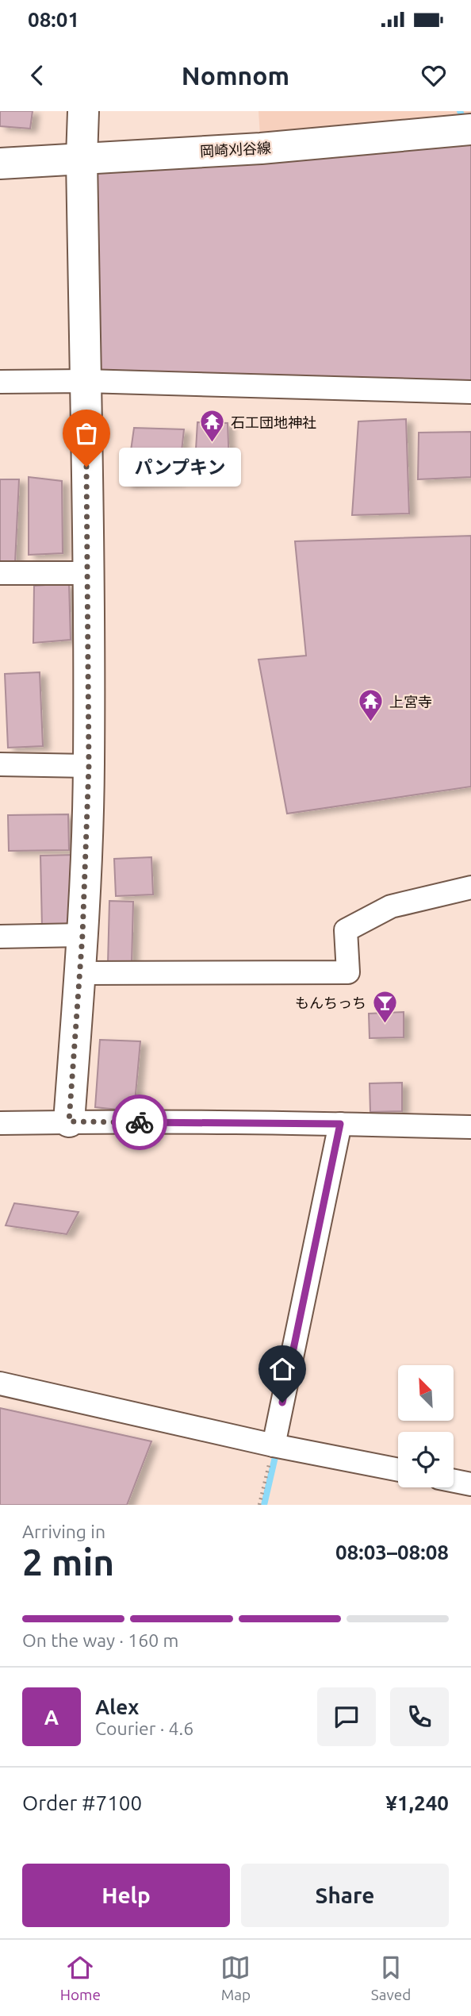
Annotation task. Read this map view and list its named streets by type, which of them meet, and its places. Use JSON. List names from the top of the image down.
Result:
{
  "streets": {
    "street": ["岡崎刈谷線"]
  },
  "places": {
    "temple": ["石工団地神社", "上宮寺"],
    "other": ["パンプキン"],
    "bar": ["もんちっち"]
  },
  "north": "top left",
  "page": {
    "status": "08:01",
    "header": "Nomnom",
    "bubble": "パンプキン",
    "heading": ["2 min", "Arriving in", "08:03–08:08"],
    "panel": [
      "Alex",
      "Courier · 4.6",
      "Order #7100",
      "¥1,240"
    ],
    "bar": "On the way · 160 m",
    "round": "A",
    "buttons": ["Help", "Share"],
    "tabs": ["Home", "Map", "Saved"]
  }
}
